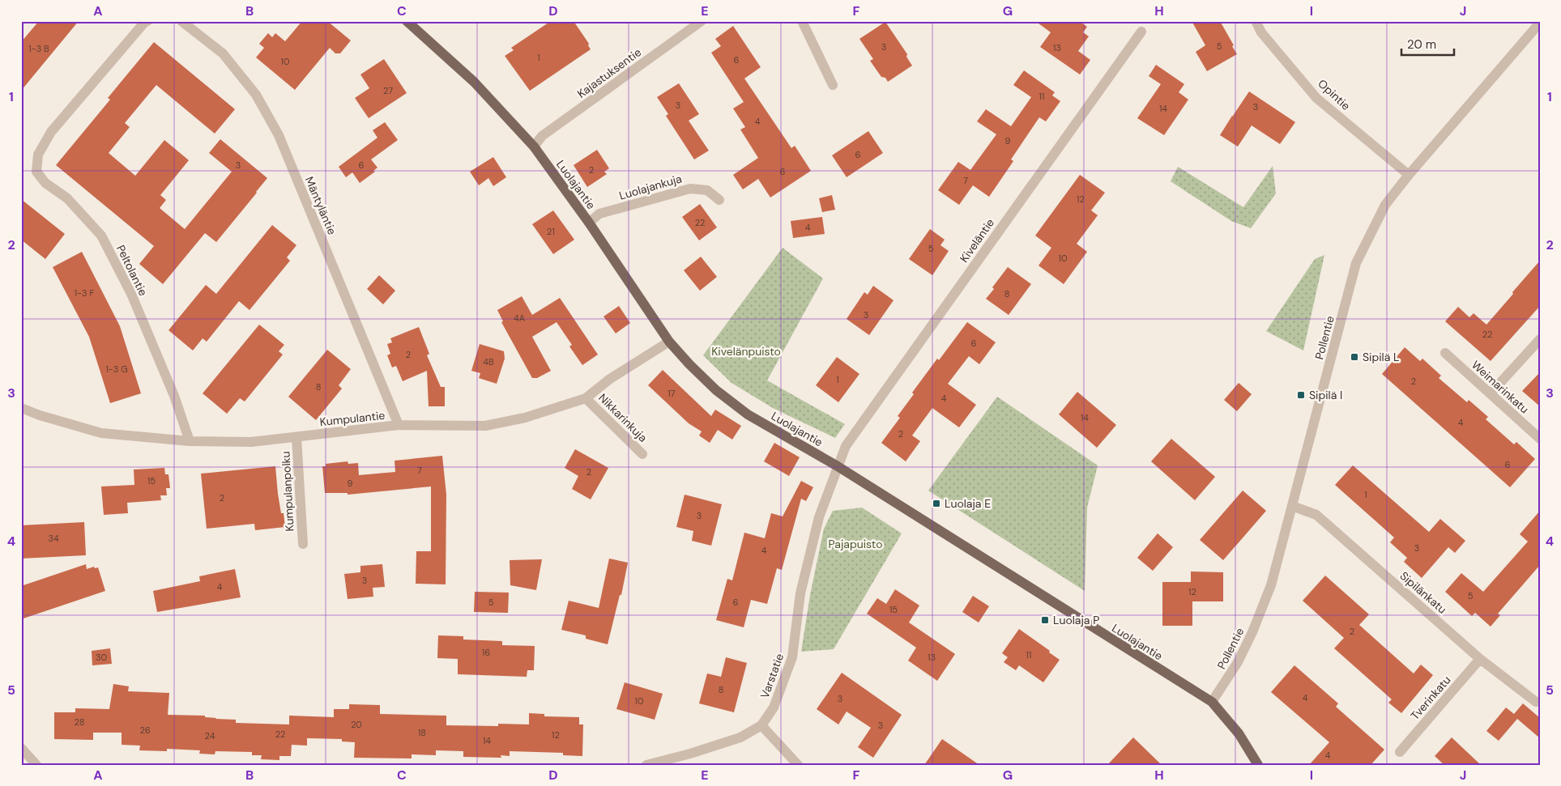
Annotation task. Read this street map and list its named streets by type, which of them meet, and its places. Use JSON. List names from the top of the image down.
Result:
{
  "streets": {
    "main road": ["Luolajantie"],
    "street": [
      "Kajastuksentie",
      "Opintie",
      "Luolajankuja",
      "Mäntyläntie",
      "Kiveläntie",
      "Peltolantie",
      "Pollentie",
      "Weimarinkatu",
      "Nikkarinkuja",
      "Kumpulantie",
      "Kumpulanpolku",
      "Sipilänkatu",
      "Varstatie",
      "Tverinkatu"
    ]
  },
  "crossings": [
    ["Kajastuksentie", "Luolajantie"],
    ["Opintie", "Pollentie"],
    ["Luolajantie", "Luolajankuja"],
    ["Luolajantie", "Kiveläntie"],
    ["Luolajantie", "Pollentie"],
    ["Luolajantie", "Kumpulantie"],
    ["Luolajantie", "Varstatie"],
    ["Mäntyläntie", "Kumpulantie"],
    ["Kiveläntie", "Varstatie"],
    ["Peltolantie", "Kumpulantie"],
    ["Pollentie", "Sipilänkatu"],
    ["Nikkarinkuja", "Kumpulantie"],
    ["Kumpulantie", "Kumpulanpolku"],
    ["Sipilänkatu", "Tverinkatu"]
  ],
  "parks": ["Kivelänpuisto", "Pajapuisto"],
  "places": {
    "transit": [
      "Sipilä L",
      "Sipilä I",
      "Luolaja E",
      "Luolaja P"
    ]
  },
  "house_numbers": [
    "5",
    "3",
    "13",
    "1-3 B",
    "1",
    "6",
    "10",
    "27",
    "11",
    "3",
    "3",
    "14",
    "4",
    "9",
    "6",
    "3",
    "6",
    "2",
    "6",
    "7",
    "12",
    "22",
    "4",
    "21",
    "5",
    "10",
    "1-3 F",
    "8",
    "3",
    "4A",
    "22",
    "6",
    "2",
    "4B",
    "1-3 G",
    "1",
    "2",
    "8",
    "17",
    "4",
    "14",
    "4",
    "2",
    "6",
    "7",
    "2",
    "15",
    "9",
    "1",
    "2",
    "3",
    "34",
    "3",
    "4",
    "3",
    "4",
    "12",
    "5",
    "5",
    "6",
    "15",
    "2",
    "16",
    "11",
    "30",
    "13",
    "8",
    "4",
    "3",
    "10",
    "28",
    "20",
    "3",
    "26",
    "18",
    "22",
    "12",
    "24",
    "14",
    "4"
  ],
  "scale_bar": "20 m",
  "grid": {
    "columns": [
      "A",
      "B",
      "C",
      "D",
      "E",
      "F",
      "G",
      "H",
      "I",
      "J"
    ],
    "rows": [
      "1",
      "2",
      "3",
      "4",
      "5"
    ]
  }
}
